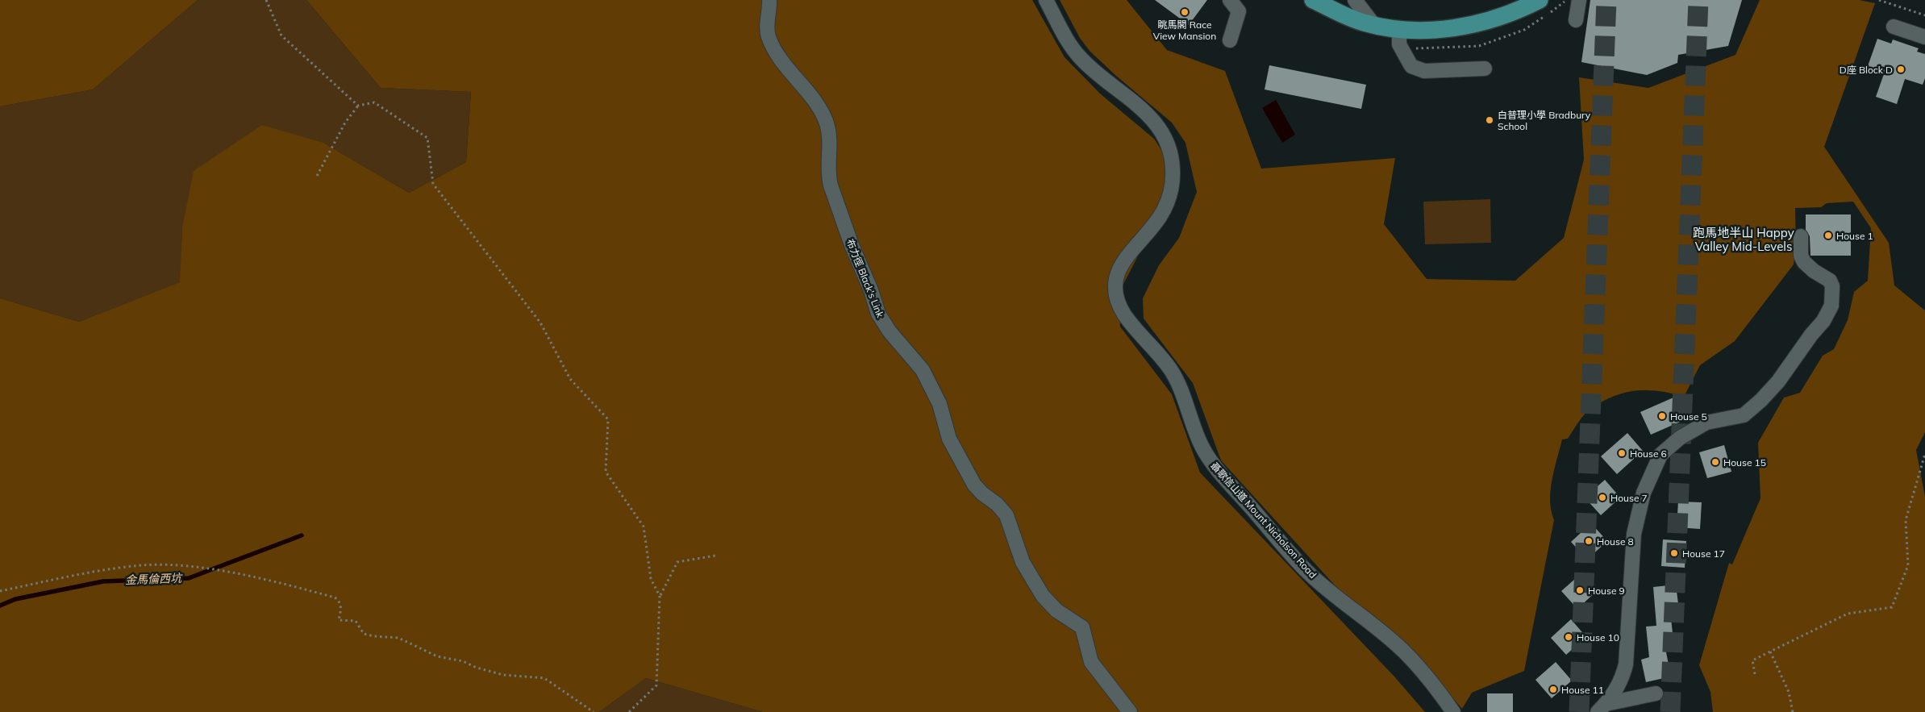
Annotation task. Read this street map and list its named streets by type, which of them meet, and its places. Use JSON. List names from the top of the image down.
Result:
{
  "streets": {
    "street": ["布力徑 Black's Link", "聶歌信山道 Mount Nicholson Road"]
  },
  "districts": ["跑馬地半山 Happy Valley Mid-Levels"],
  "water": ["金馬倫西坑"],
  "places": [
    "眺馬閣 Race View Mansion",
    "D座 Block D",
    "白普理小學 Bradbury School",
    "House 1",
    "House 5",
    "House 6",
    "House 15",
    "House 7",
    "House 8",
    "House 17",
    "House 9",
    "House 10",
    "House 11"
  ]
}
